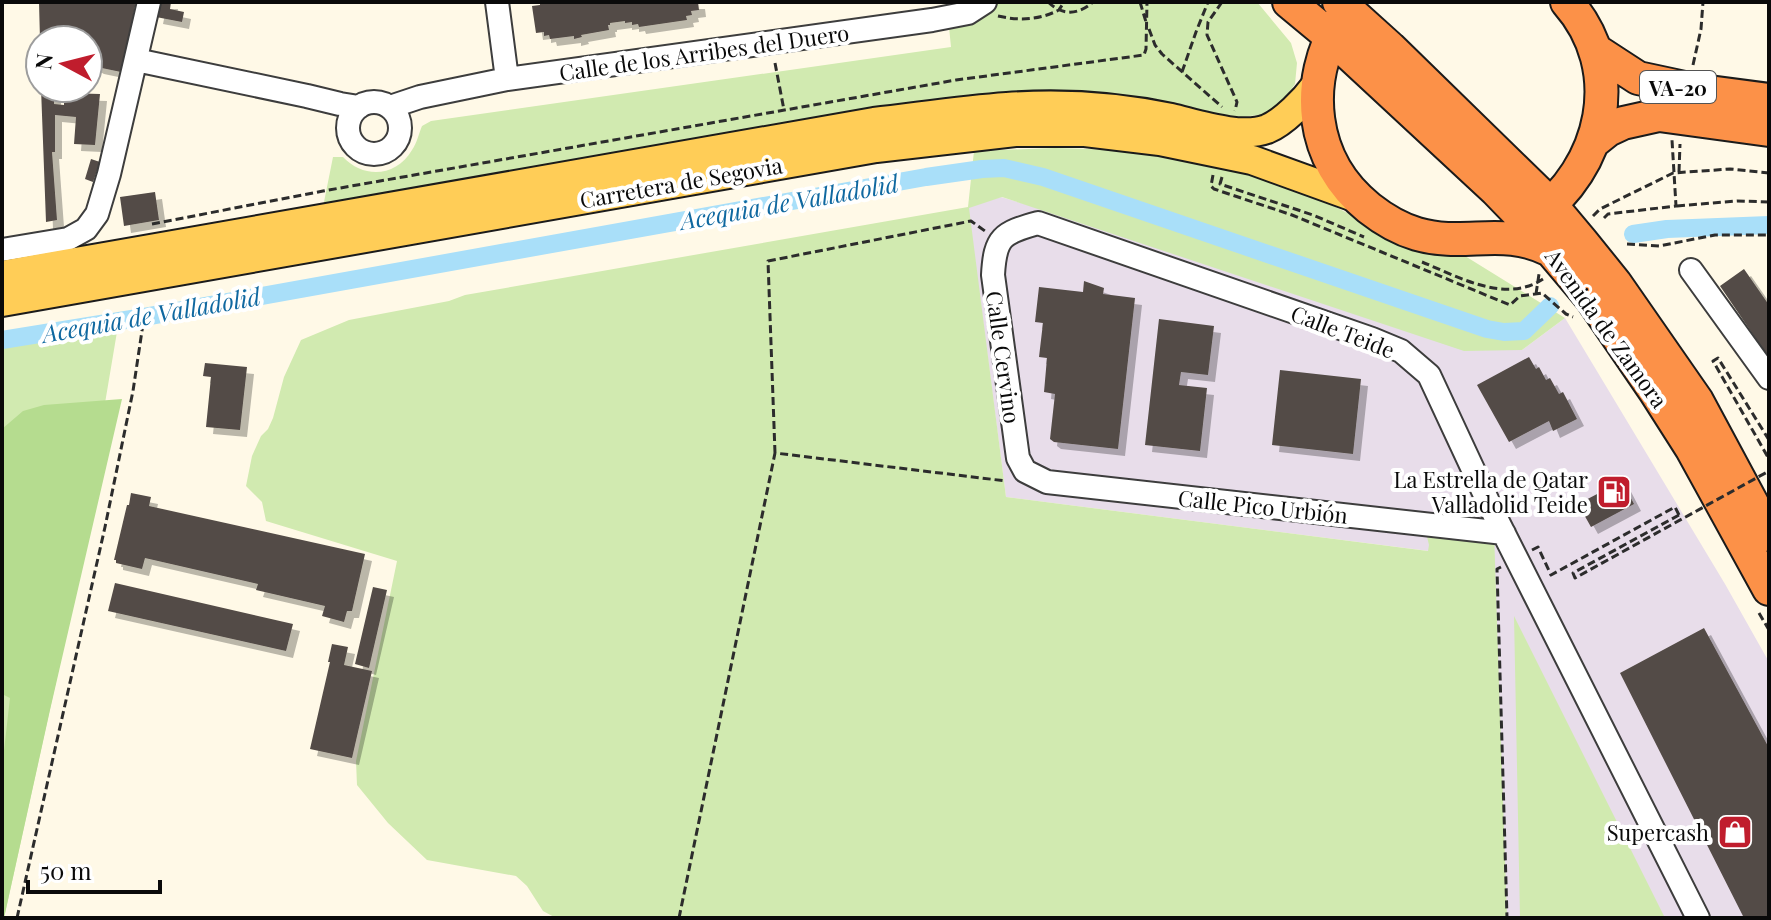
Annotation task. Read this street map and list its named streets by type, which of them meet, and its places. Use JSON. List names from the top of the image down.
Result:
{
  "streets": {
    "highway": ["VA-20", "Avenida de Zamora"],
    "main road": ["Carretera de Segovia"],
    "street": [
      "Calle de los Arribes del Duero",
      "Calle Teide",
      "Calle Cervino",
      "Calle Pico Urbión"
    ]
  },
  "crossings": [
    ["VA-20", "Carretera de Segovia"],
    ["VA-20", "Avenida de Zamora"],
    ["Calle Teide", "Calle Cervino"],
    ["Calle Teide", "Calle Pico Urbión"],
    ["Calle Cervino", "Calle Pico Urbión"]
  ],
  "water": ["Acequia de Valladolid"],
  "places": {
    "fuel station": ["La Estrella de Qatar Valladolid Teide"],
    "shop": ["Supercash"]
  },
  "scale_bar": "50 m",
  "north": "left"
}
